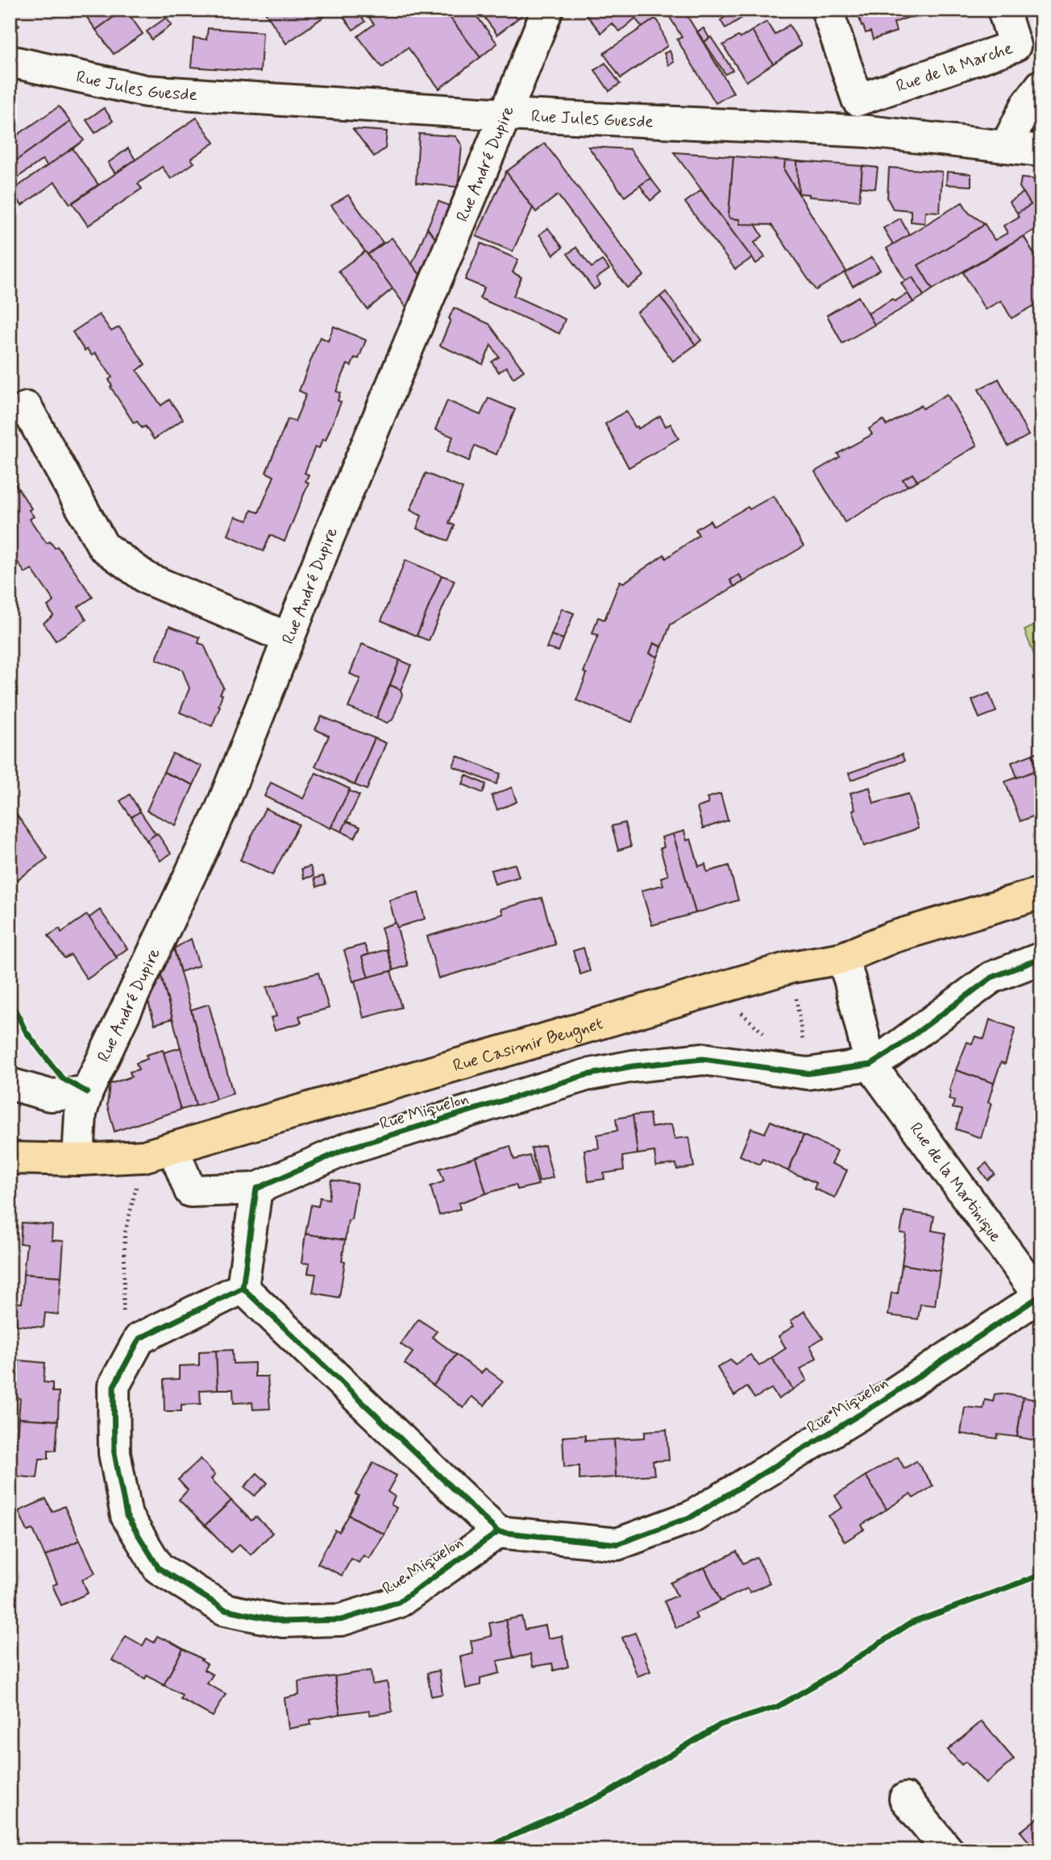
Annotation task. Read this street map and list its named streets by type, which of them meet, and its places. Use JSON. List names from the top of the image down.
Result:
{
  "streets": {
    "main road": ["Rue Casimir Beugnet"],
    "street": [
      "Rue de la Marche",
      "Rue Jules Guesde",
      "Rue André Dupire",
      "Rue Miquelon",
      "Rue de la Martinique"
    ]
  },
  "crossings": [
    ["Rue Jules Guesde", "Rue André Dupire"],
    ["Rue André Dupire", "Rue Casimir Beugnet"],
    ["Rue Casimir Beugnet", "Rue Miquelon"],
    ["Rue Casimir Beugnet", "Rue de la Martinique"],
    ["Rue Miquelon", "Rue de la Martinique"]
  ]
}
